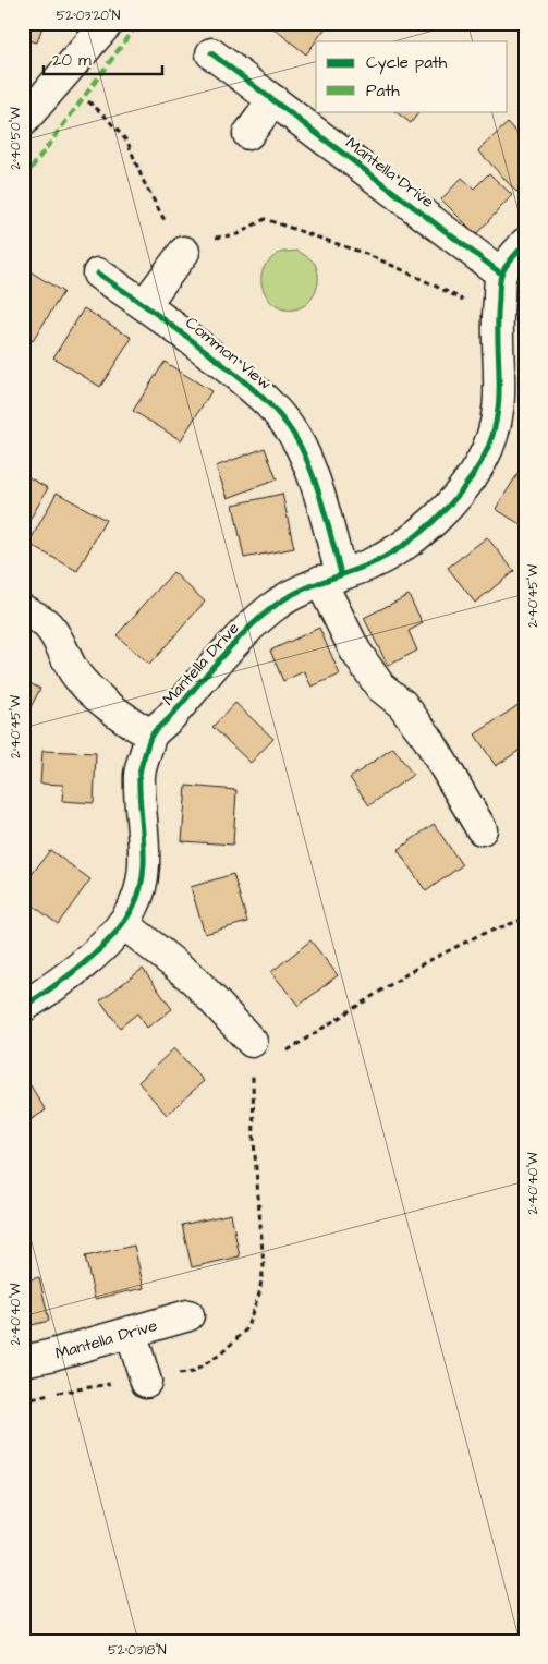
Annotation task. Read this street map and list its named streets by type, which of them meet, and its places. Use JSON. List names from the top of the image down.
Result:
{
  "streets": {
    "street": ["Mantella Drive", "Common View"]
  },
  "crossings": [
    ["Mantella Drive", "Common View"]
  ],
  "legend": ["Cycle path", "Path"],
  "scale_bar": "20 m",
  "coordinates": [
    "52°03'20\"N",
    "2°40'50\"W",
    "2°40'45\"W",
    "2°40'40\"W",
    "52°03'18\"N"
  ]
}
